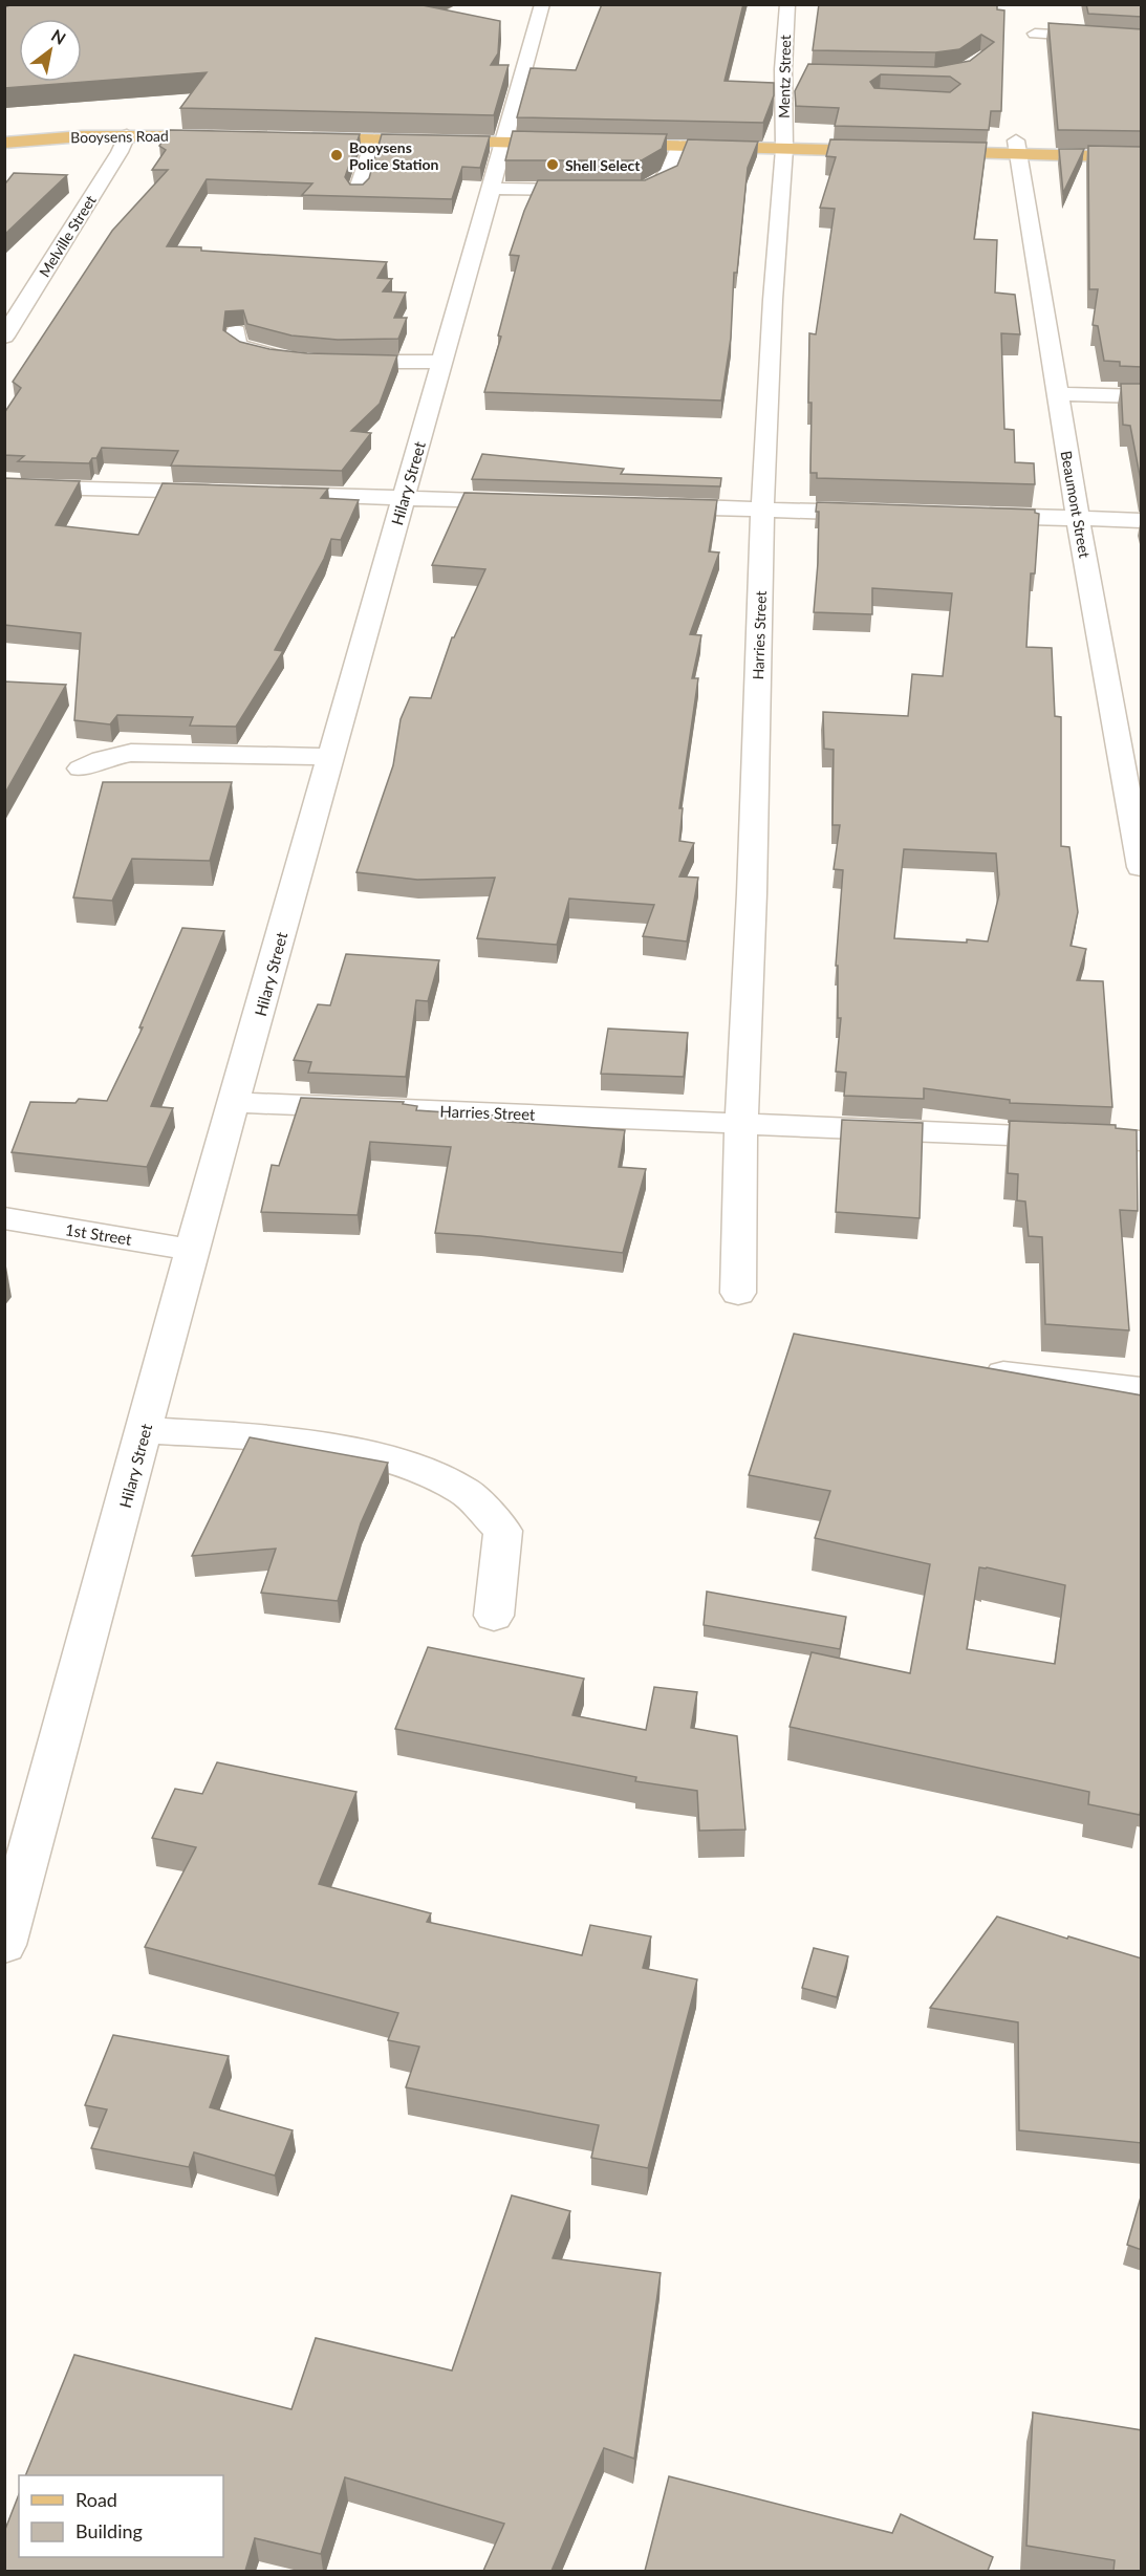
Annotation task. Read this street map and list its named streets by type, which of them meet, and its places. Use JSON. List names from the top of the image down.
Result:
{
  "streets": {
    "main road": ["Booysens Road"],
    "street": [
      "Mentz Street",
      "Melville Street",
      "Hilary Street",
      "Beaumont Street",
      "Harries Street",
      "1st Street"
    ]
  },
  "crossings": [
    ["Mentz Street", "Harries Street"],
    ["Booysens Road", "Melville Street"],
    ["Hilary Street", "Harries Street"],
    ["Hilary Street", "1st Street"]
  ],
  "places": ["Booysens Police Station", "Shell Select"],
  "legend": ["Road", "Building"],
  "north": "top right"
}
